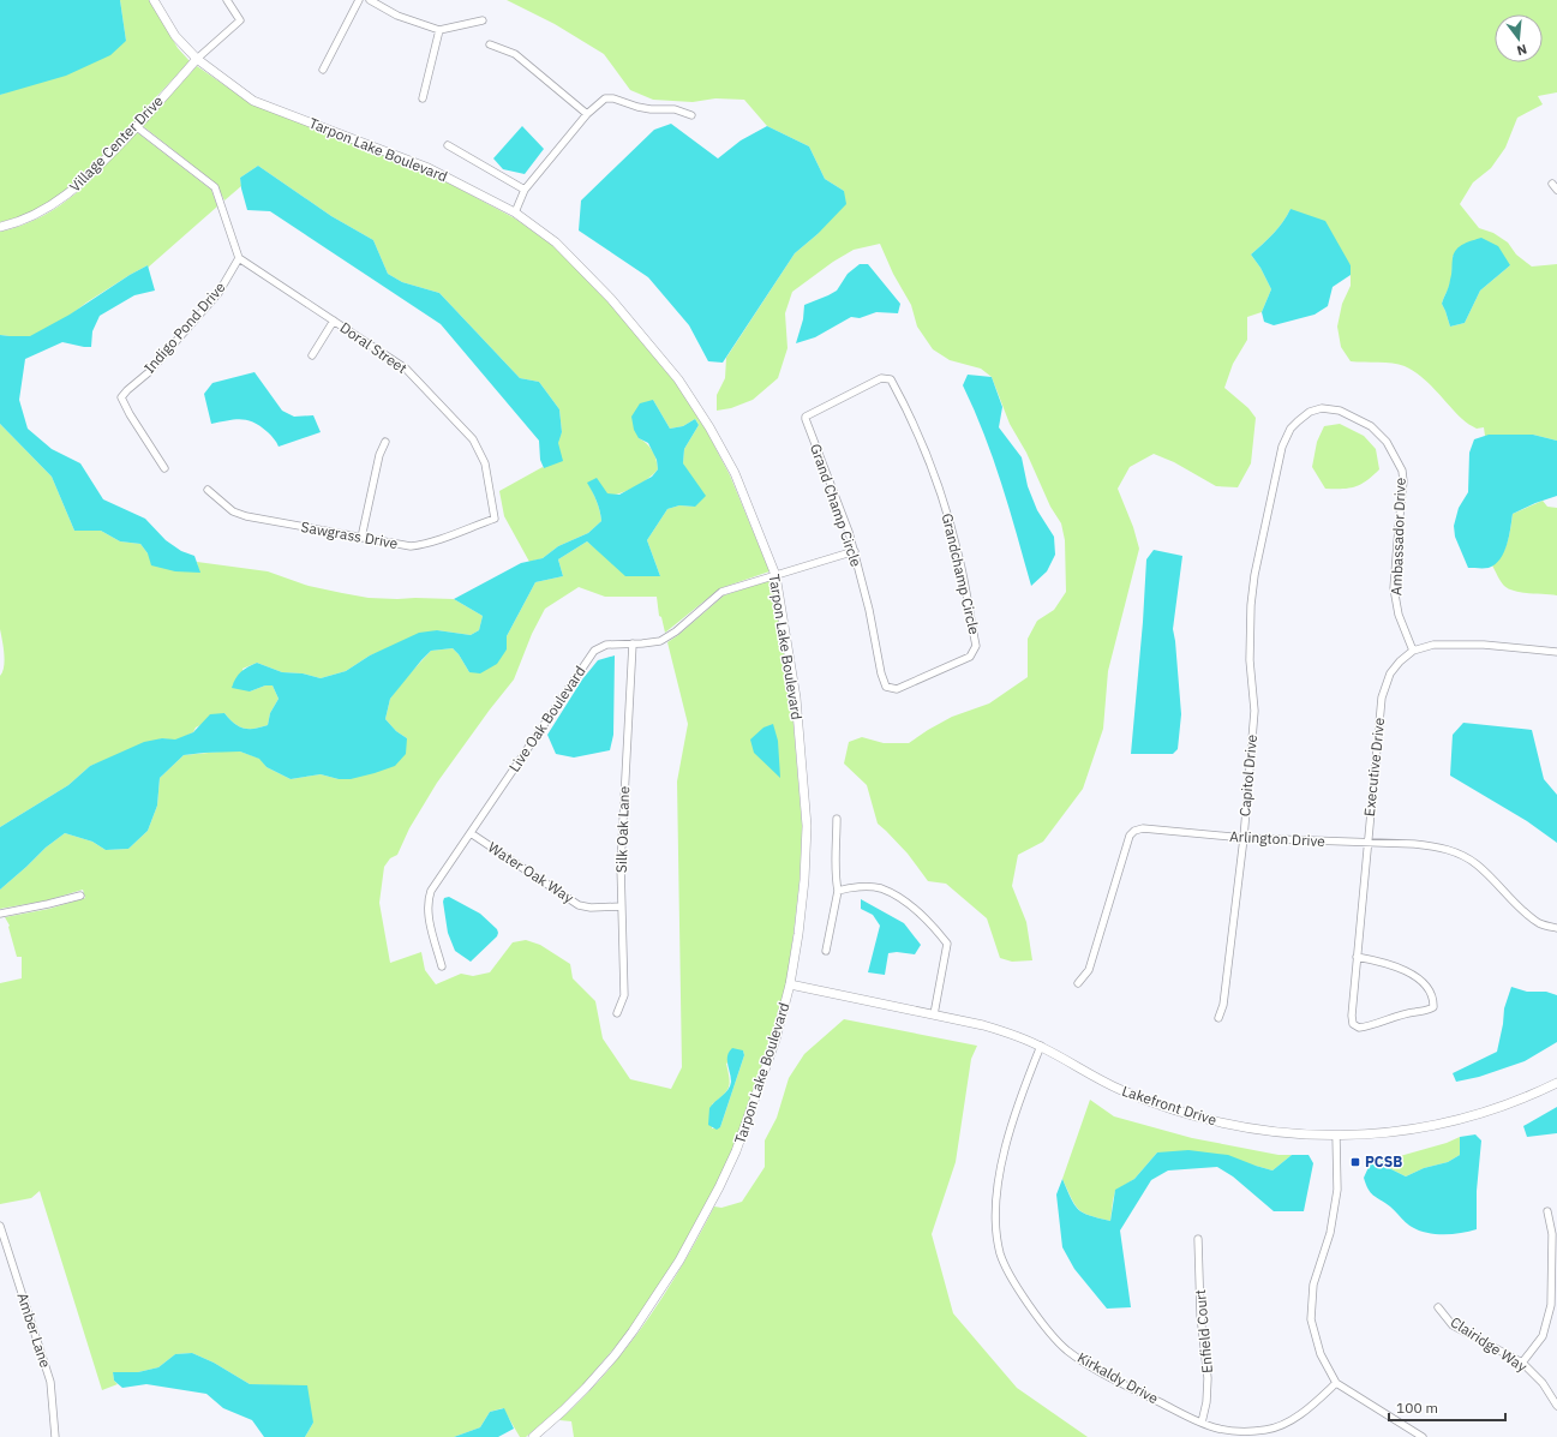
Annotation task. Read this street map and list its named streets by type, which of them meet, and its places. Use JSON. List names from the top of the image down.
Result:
{
  "streets": {
    "street": [
      "Village Center Drive",
      "Tarpon Lake Boulevard",
      "Indigo Pond Drive",
      "Doral Street",
      "Grand Champ Circle",
      "Sawgrass Drive",
      "Ambassador Drive",
      "Grandchamp Circle",
      "Live Oak Boulevard",
      "Executive Drive",
      "Capitol Drive",
      "Silk Oak Lane",
      "Arlington Drive",
      "Water Oak Way",
      "Lakefront Drive",
      "Amber Lane",
      "Enfield Court",
      "Clairidge Way",
      "Kirkaldy Drive"
    ]
  },
  "crossings": [
    ["Village Center Drive", "Tarpon Lake Boulevard"],
    ["Tarpon Lake Boulevard", "Live Oak Boulevard"],
    ["Tarpon Lake Boulevard", "Lakefront Drive"],
    ["Indigo Pond Drive", "Doral Street"],
    ["Doral Street", "Sawgrass Drive"],
    ["Grand Champ Circle", "Grandchamp Circle"],
    ["Grand Champ Circle", "Live Oak Boulevard"],
    ["Ambassador Drive", "Executive Drive"],
    ["Ambassador Drive", "Capitol Drive"],
    ["Live Oak Boulevard", "Silk Oak Lane"],
    ["Live Oak Boulevard", "Water Oak Way"],
    ["Executive Drive", "Arlington Drive"],
    ["Capitol Drive", "Arlington Drive"],
    ["Silk Oak Lane", "Water Oak Way"],
    ["Lakefront Drive", "Kirkaldy Drive"],
    ["Enfield Court", "Kirkaldy Drive"]
  ],
  "places": {
    "transit": ["PCSB"]
  },
  "scale_bar": "100 m",
  "north": "bottom"
}
